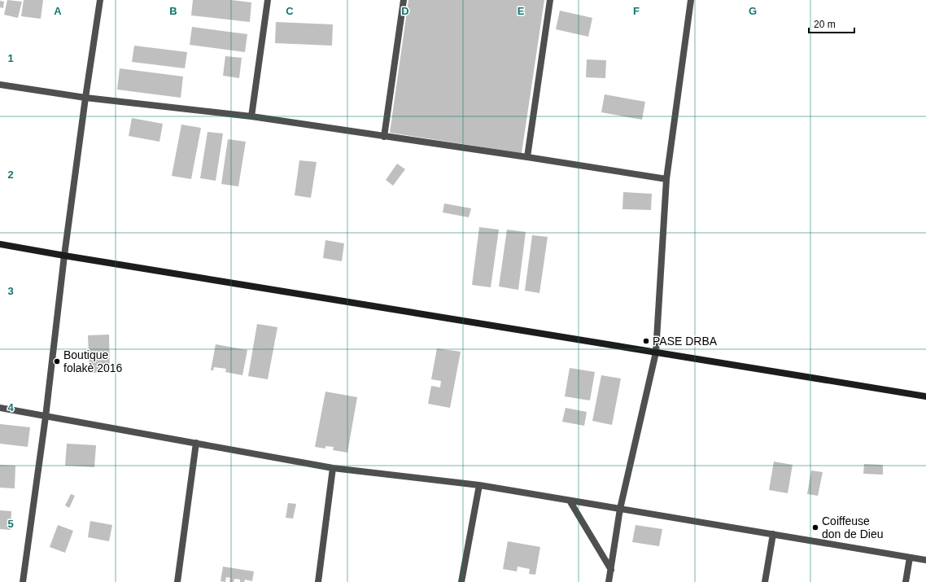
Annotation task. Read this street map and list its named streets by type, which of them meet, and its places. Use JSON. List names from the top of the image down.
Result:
{
  "places": ["PASE DRBA", "Boutique folakè 2016", "Coiffeuse don de Dieu"],
  "scale_bar": "20 m",
  "grid": {
    "columns": [
      "A",
      "B",
      "C",
      "D",
      "E",
      "F",
      "G"
    ],
    "rows": [
      "1",
      "2",
      "3",
      "4",
      "5"
    ]
  }
}
